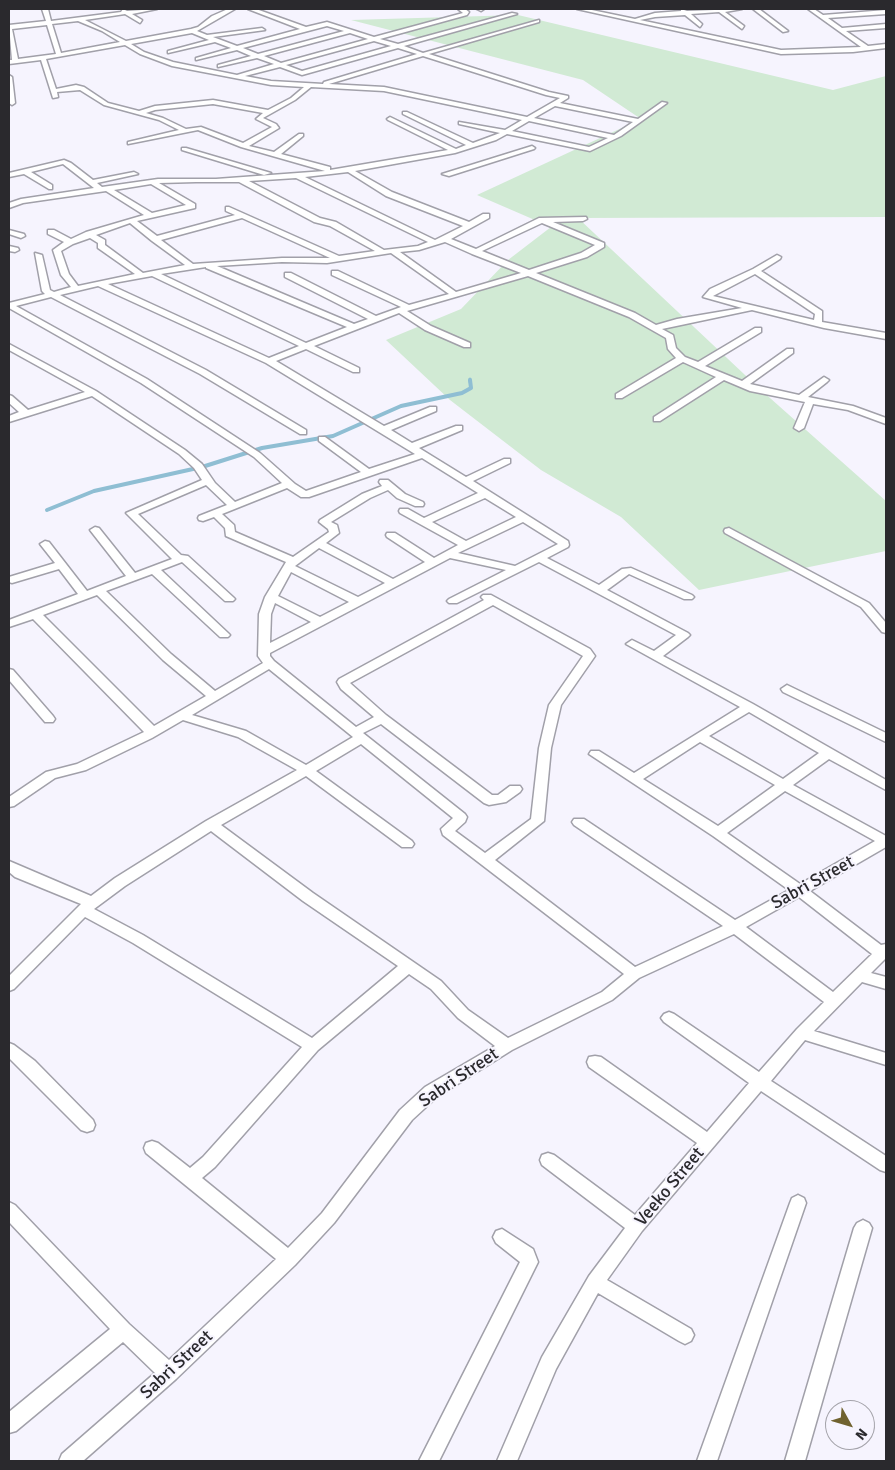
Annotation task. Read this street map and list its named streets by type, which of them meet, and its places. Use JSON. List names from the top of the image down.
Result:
{
  "streets": {
    "street": ["Sabri Street", "Veeko Street"]
  },
  "north": "bottom right"
}
